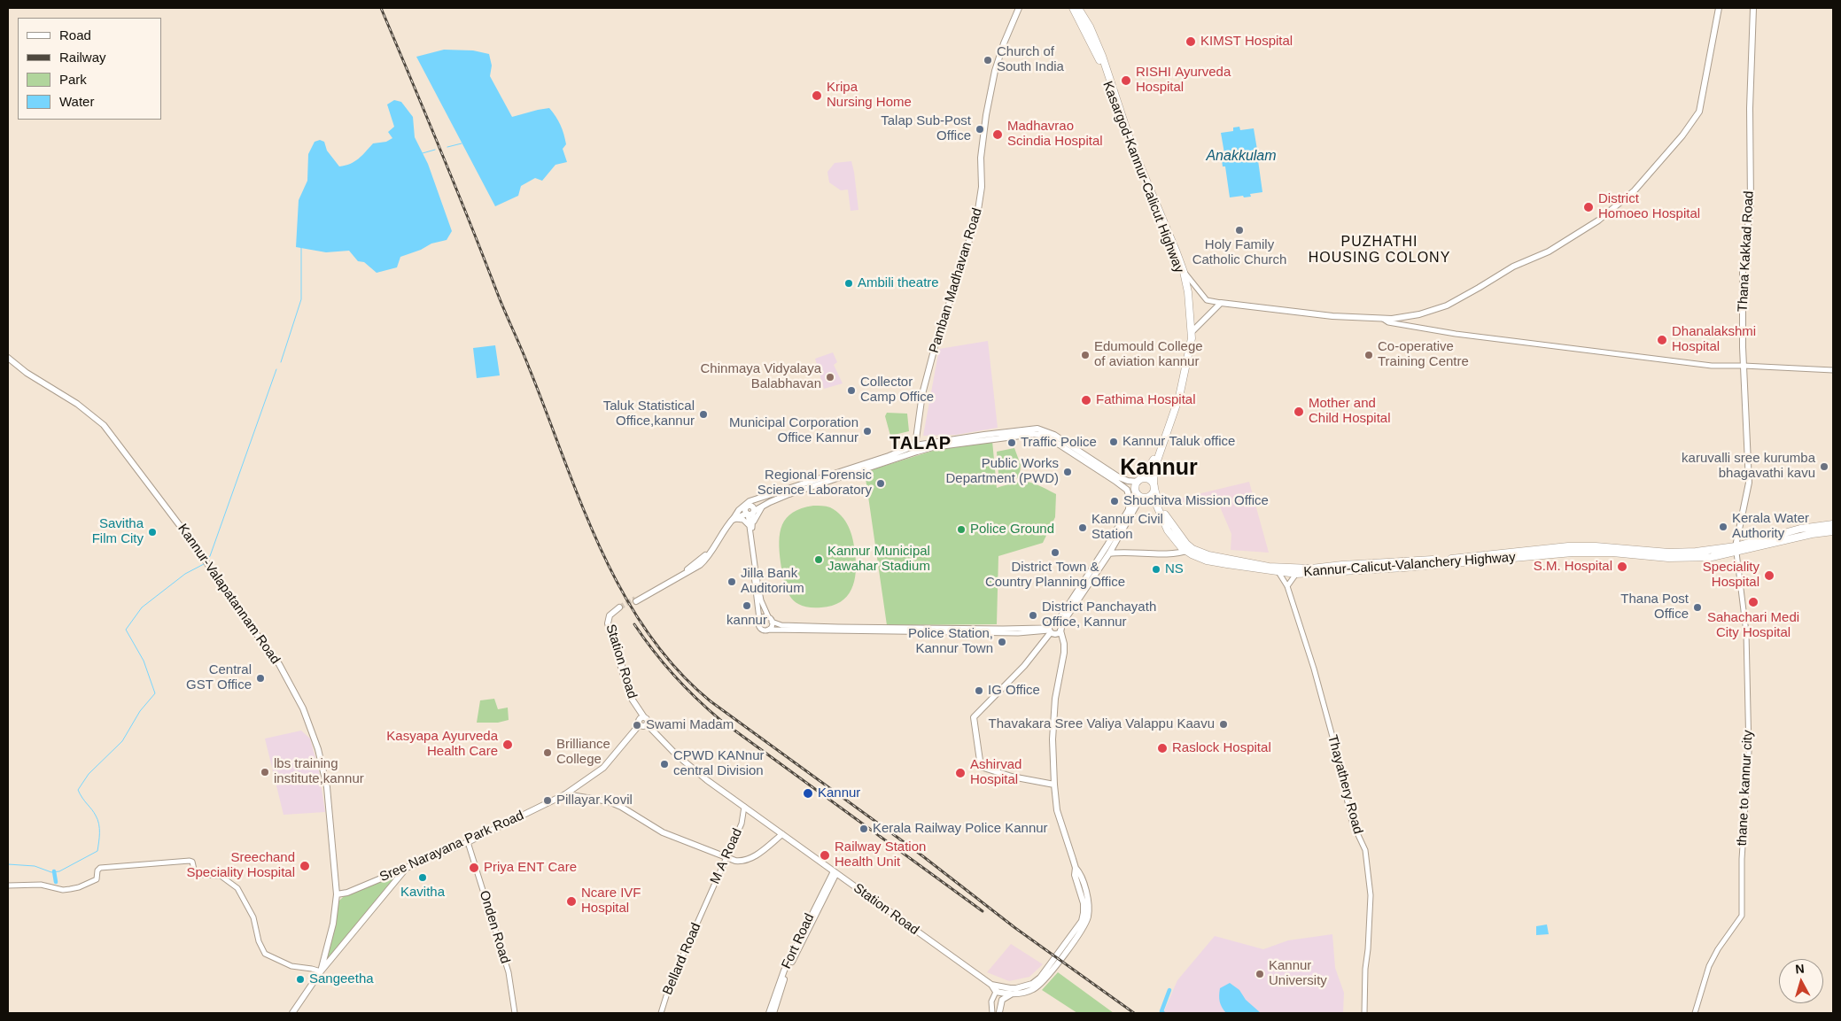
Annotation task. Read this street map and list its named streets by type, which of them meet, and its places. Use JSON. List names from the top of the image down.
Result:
{
  "streets": {
    "highway": ["Kasargod-Kannur-Calicut Highway", "Kannur-Calicut-Valanchery Highway"],
    "main road": [
      "Thana Kakkad Road",
      "Pamban Madhavan Road",
      "Kannur-Valapatannam Road",
      "Station Road",
      "Sree Narayana Park Road",
      "Fort Road"
    ],
    "street": [
      "Thayathery Road",
      "thane to kannur city",
      "M A Road",
      "Onden Road",
      "Bellard Road"
    ]
  },
  "crossings": [
    ["Kasargod-Kannur-Calicut Highway", "Kannur-Calicut-Valanchery Highway"],
    ["Thana Kakkad Road", "Kannur-Calicut-Valanchery Highway"],
    ["Thana Kakkad Road", "thane to kannur city"],
    ["Kannur-Calicut-Valanchery Highway", "Thayathery Road"],
    ["Kannur-Calicut-Valanchery Highway", "thane to kannur city"],
    ["Kannur-Valapatannam Road", "Sree Narayana Park Road"],
    ["Station Road", "Sree Narayana Park Road"],
    ["Station Road", "M A Road"],
    ["Station Road", "Fort Road"],
    ["Sree Narayana Park Road", "Onden Road"],
    ["M A Road", "Bellard Road"]
  ],
  "districts": ["PUZHATHI HOUSING COLONY", "TALAP", "Kannur"],
  "water": ["Anakkulam"],
  "places": [
    "KIMST Hospital",
    "Church of South India",
    "RISHI Ayurveda Hospital",
    "Kripa Nursing Home",
    "Talap Sub-Post Office",
    "Madhavrao Scindia Hospital",
    "District Homoeo Hospital",
    "Holy Family Catholic Church",
    "Ambili theatre",
    "Dhanalakshmi Hospital",
    "Edumould College of aviation kannur",
    "Co-operative Training Centre",
    "Chinmaya Vidyalaya Balabhavan",
    "Collector Camp Office",
    "Fathima Hospital",
    "Mother and Child Hospital",
    "Taluk Statistical Office,kannur",
    "Municipal Corporation Office Kannur",
    "Kannur Taluk office",
    "Traffic Police",
    "karuvalli sree kurumba bhagavathi kavu",
    "Public Works Department (PWD)",
    "Regional Forensic Science Laboratory",
    "Shuchitva Mission Office",
    "Kerala Water Authority",
    "Kannur Civil Station",
    "Police Ground",
    "Savitha Film City",
    "District Town & Country Planning Office",
    "Kannur Municipal Jawahar Stadium",
    "S.M. Hospital",
    "NS",
    "Speciality Hospital",
    "Jilla Bank Auditorium",
    "Sahachari Medi City Hospital",
    "kannur",
    "Thana Post Office",
    "District Panchayath Office, Kannur",
    "Police Station, Kannur Town",
    "Central GST Office",
    "IG Office",
    "Thavakara Sree Valiya Valappu Kaavu",
    "Swami Madam",
    "Kasyapa Ayurveda Health Care",
    "Raslock Hospital",
    "Brilliance College",
    "CPWD KANnur central Division",
    "lbs training institute,kannur",
    "Ashirvad Hospital",
    "Kannur",
    "Pillayar Kovil",
    "Kerala Railway Police Kannur",
    "Railway Station Health Unit",
    "Sreechand Speciality Hospital",
    "Priya ENT Care",
    "Kavitha",
    "Ncare IVF Hospital",
    "Kannur University",
    "Sangeetha"
  ],
  "legend": [
    "Road",
    "Railway",
    "Park",
    "Water"
  ],
  "north": "top"
}
